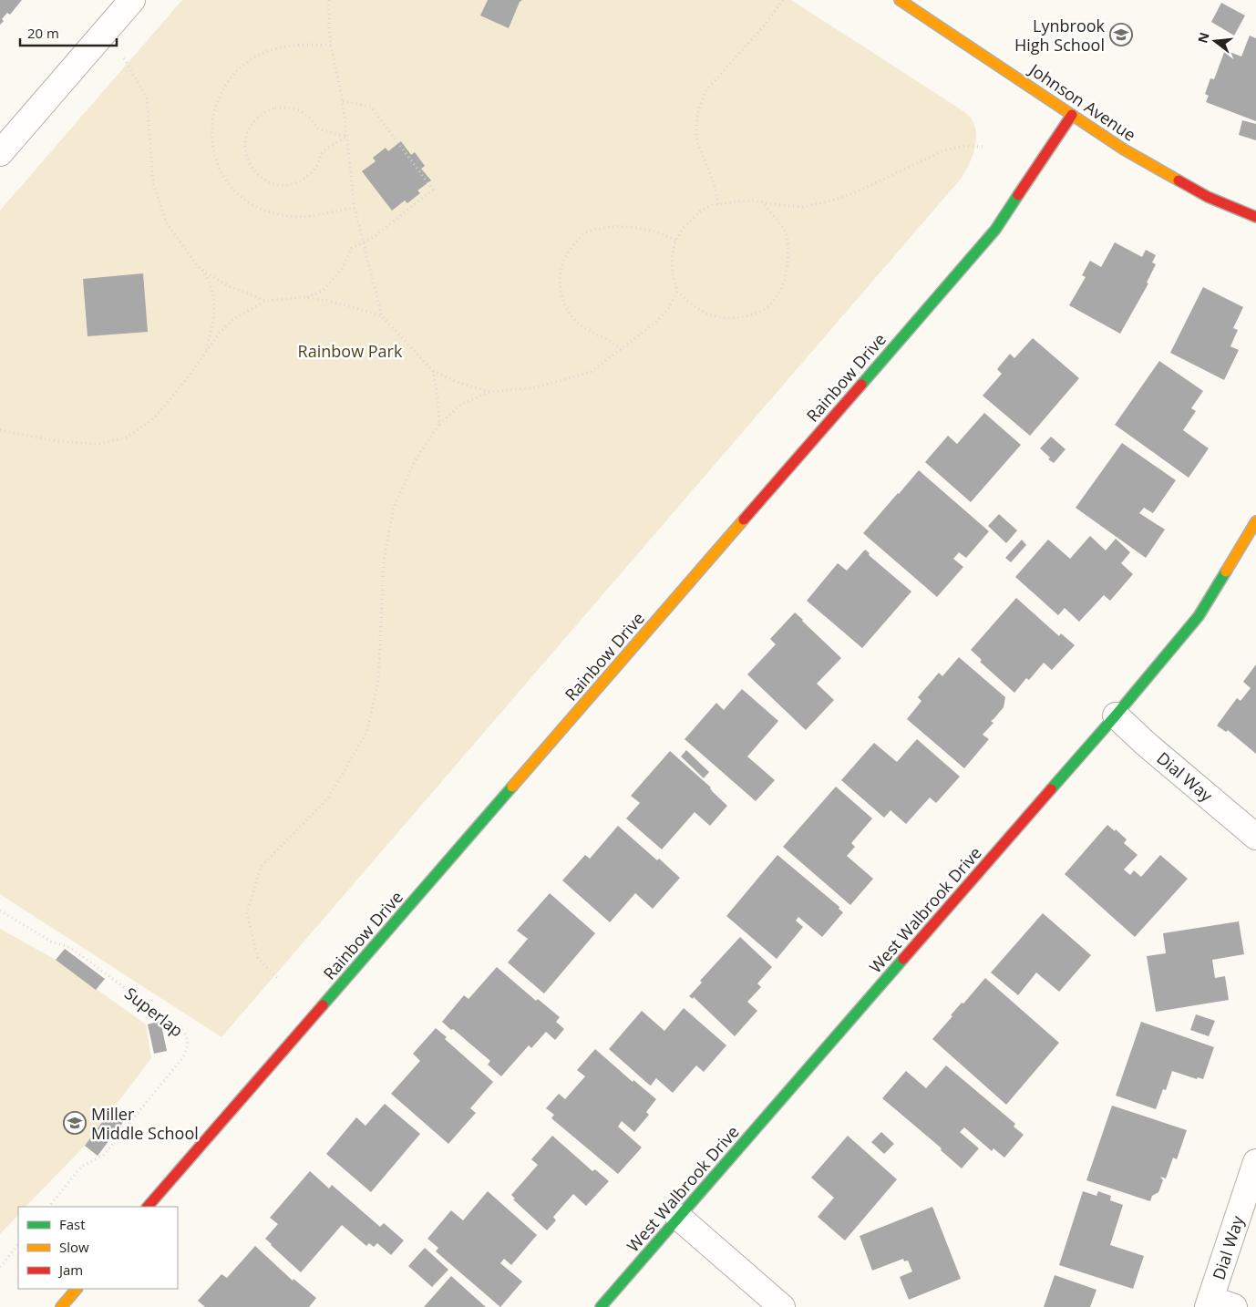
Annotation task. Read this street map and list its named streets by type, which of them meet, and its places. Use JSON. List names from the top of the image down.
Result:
{
  "streets": {
    "street": [
      "Johnson Avenue",
      "Rainbow Drive",
      "Dial Way",
      "West Walbrook Drive"
    ],
    "path": ["Superlap"]
  },
  "crossings": [
    ["Johnson Avenue", "Rainbow Drive"],
    ["Dial Way", "West Walbrook Drive"]
  ],
  "parks": ["Rainbow Park"],
  "places": {
    "school or university": ["Lynbrook High School", "Miller Middle School"]
  },
  "legend": ["Fast", "Slow", "Jam"],
  "scale_bar": "20 m",
  "north": "left"
}
